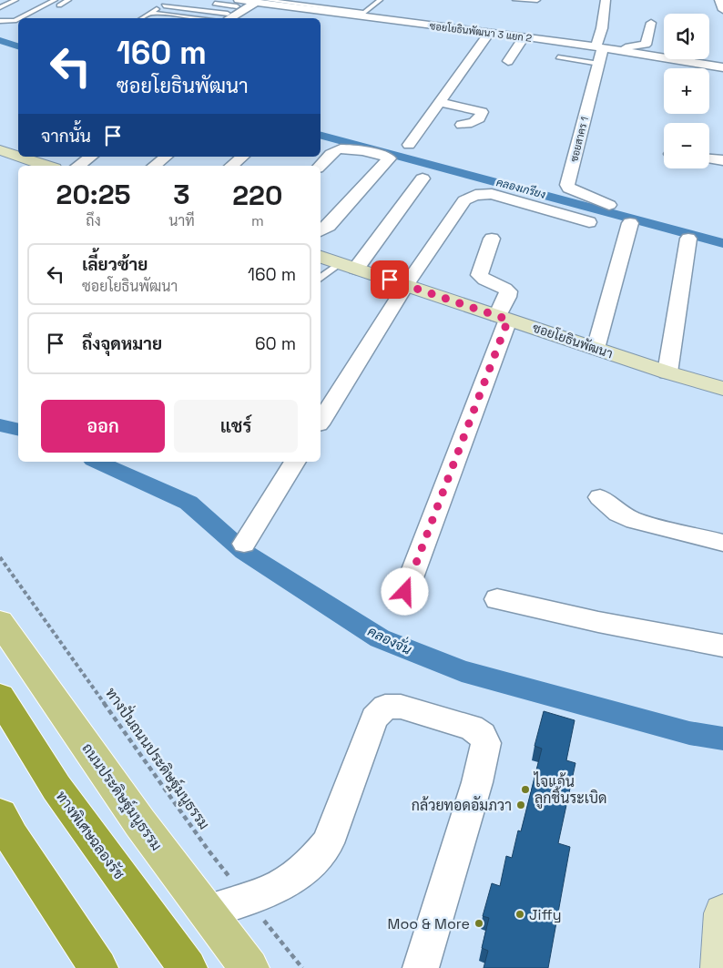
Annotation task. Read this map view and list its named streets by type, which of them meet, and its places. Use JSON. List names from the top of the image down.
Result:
{
  "streets": {
    "highway": ["ทางพิเศษฉลองรัช"],
    "main road": ["ถนนประดิษฐ์มนูธรรม"],
    "street": ["ซอยโยธินพัฒนา 3 แยก 2", "ซอยสาคร 1", "ซอยโยธินพัฒนา"],
    "path": ["ทางปั่นถนนประดิษฐ์มนูธรรม"]
  },
  "crossings": [
    ["ซอยโยธินพัฒนา 3 แยก 2", "ซอยสาคร 1"]
  ],
  "water": ["คลองเกรียง", "คลองจั่น"],
  "places": [
    "ไจแอ้น ลูกชิ้นระเบิด",
    "กล้วยทอดอัมภวา",
    "Jiffy",
    "Moo & More"
  ],
  "page": {
    "map_buttons": ["+", "−"],
    "turn": ["160 m", "ซอยโยธินพัฒนา"],
    "then": "จากนั้น",
    "eta": [
      "20:25",
      "ถึง",
      "3",
      "นาที",
      "220",
      "m"
    ],
    "list": [
      {
        "name": "เลี้ยวซ้าย",
        "note": "ซอยโยธินพัฒนา",
        "value": "160 m"
      },
      {
        "name": "ถึงจุดหมาย",
        "value": "60 m"
      }
    ],
    "buttons": ["ออก", "แชร์"]
  }
}
